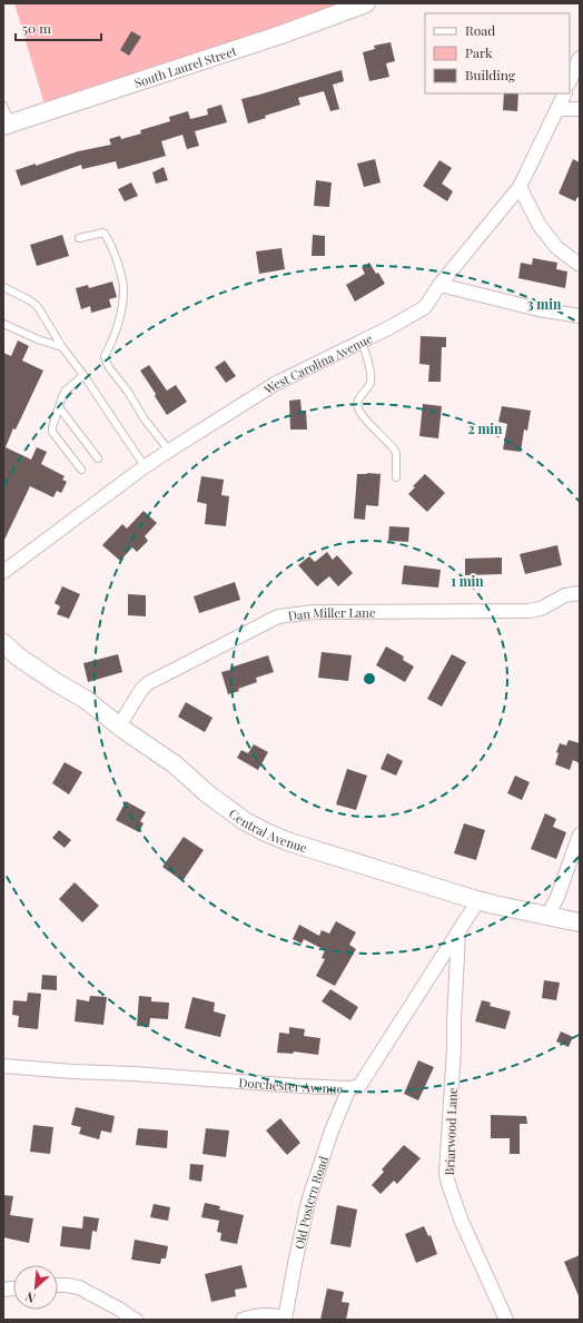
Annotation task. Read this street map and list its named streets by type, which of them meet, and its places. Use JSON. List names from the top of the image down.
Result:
{
  "streets": {
    "street": [
      "South Laurel Street",
      "West Carolina Avenue",
      "Dan Miller Lane",
      "Central Avenue",
      "Dorchester Avenue",
      "Briarwood Lane",
      "Old Postern Road"
    ]
  },
  "crossings": [
    ["Dan Miller Lane", "Central Avenue"],
    ["Central Avenue", "Dorchester Avenue"],
    ["Dorchester Avenue", "Briarwood Lane"],
    ["Dorchester Avenue", "Old Postern Road"]
  ],
  "legend": ["Road", "Park", "Building"],
  "scale_bar": "50 m",
  "north": "bottom left",
  "rings": ["3 min", "2 min", "1 min"]
}
